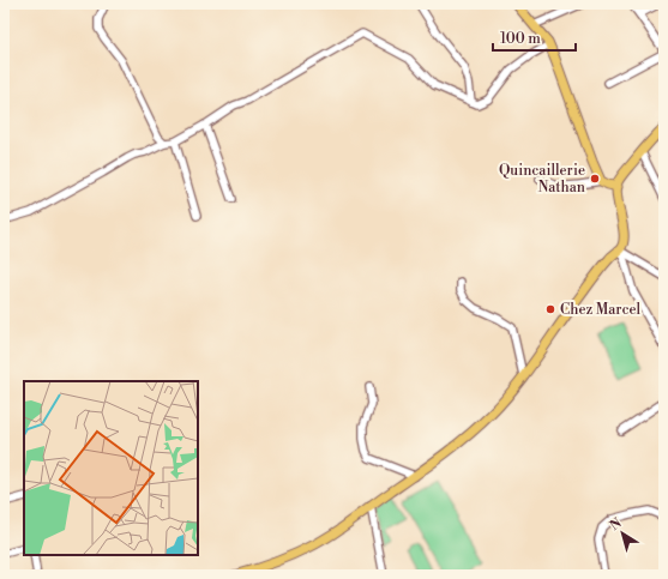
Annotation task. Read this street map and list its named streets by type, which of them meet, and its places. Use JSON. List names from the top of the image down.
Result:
{
  "places": ["Quincaillerie Nathan", "Chez Marcel"],
  "scale_bar": "100 m",
  "north": "top left"
}
